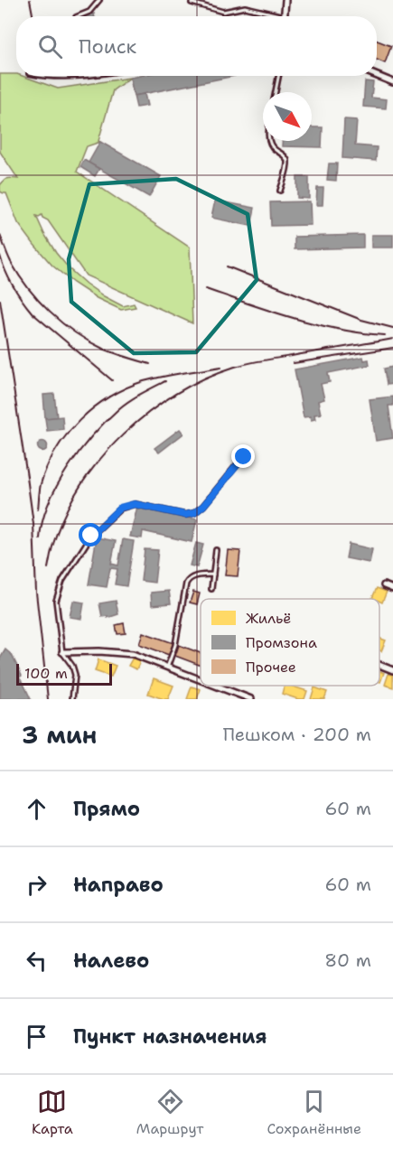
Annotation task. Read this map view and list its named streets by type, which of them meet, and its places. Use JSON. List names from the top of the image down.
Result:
{
  "legend": ["Жильё", "Промзона", "Прочее"],
  "scale_bar": "100 m",
  "north": "bottom right",
  "page": {
    "search": "Поиск",
    "scale": "100 m",
    "heading": ["3 мин", "Пешком · 200 m"],
    "list": [
      ["Прямо", "60 m"],
      ["Направо", "60 m"],
      ["Налево", "80 m"],
      "Пункт назначения"
    ],
    "nav": ["Карта", "Маршрут", "Сохранённые"]
  }
}
